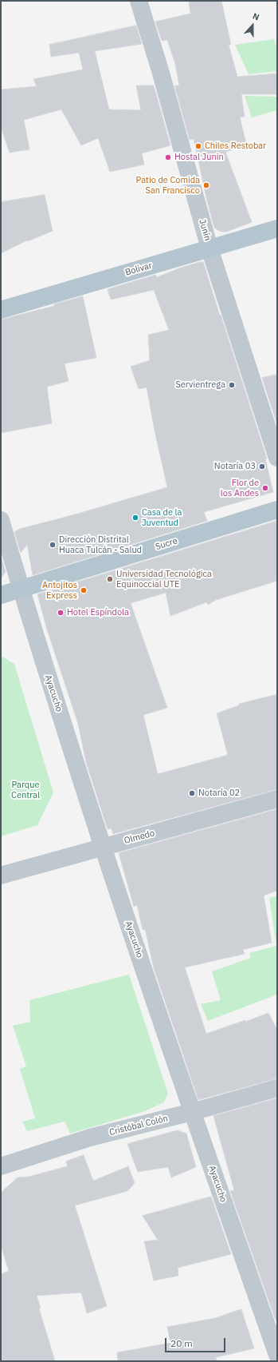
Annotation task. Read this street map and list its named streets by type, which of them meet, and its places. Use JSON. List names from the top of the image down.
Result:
{
  "streets": {
    "main road": ["Bolivar", "Sucre"],
    "street": [
      "Junín",
      "Ayacucho",
      "Olmedo",
      "Cristóbal Colón"
    ]
  },
  "crossings": [
    ["Junín", "Bolivar"],
    ["Sucre", "Ayacucho"],
    ["Ayacucho", "Olmedo"],
    ["Ayacucho", "Cristóbal Colón"]
  ],
  "parks": ["Parque Central"],
  "places": [
    "Chiles Restobar",
    "Hostal Junin",
    "Patio de Comida San Francisco",
    "Servientrega",
    "Notaría 03",
    "Flor de los Andes",
    "Casa de la Juventud",
    "Dirección Distrital Huaca Tulcán - Salud",
    "Universidad Tecnológica Equinoccial UTE",
    "Antojitos Express",
    "Hotel Espíndola",
    "Notaría 02"
  ],
  "scale_bar": "20 m",
  "north": "top"
}
